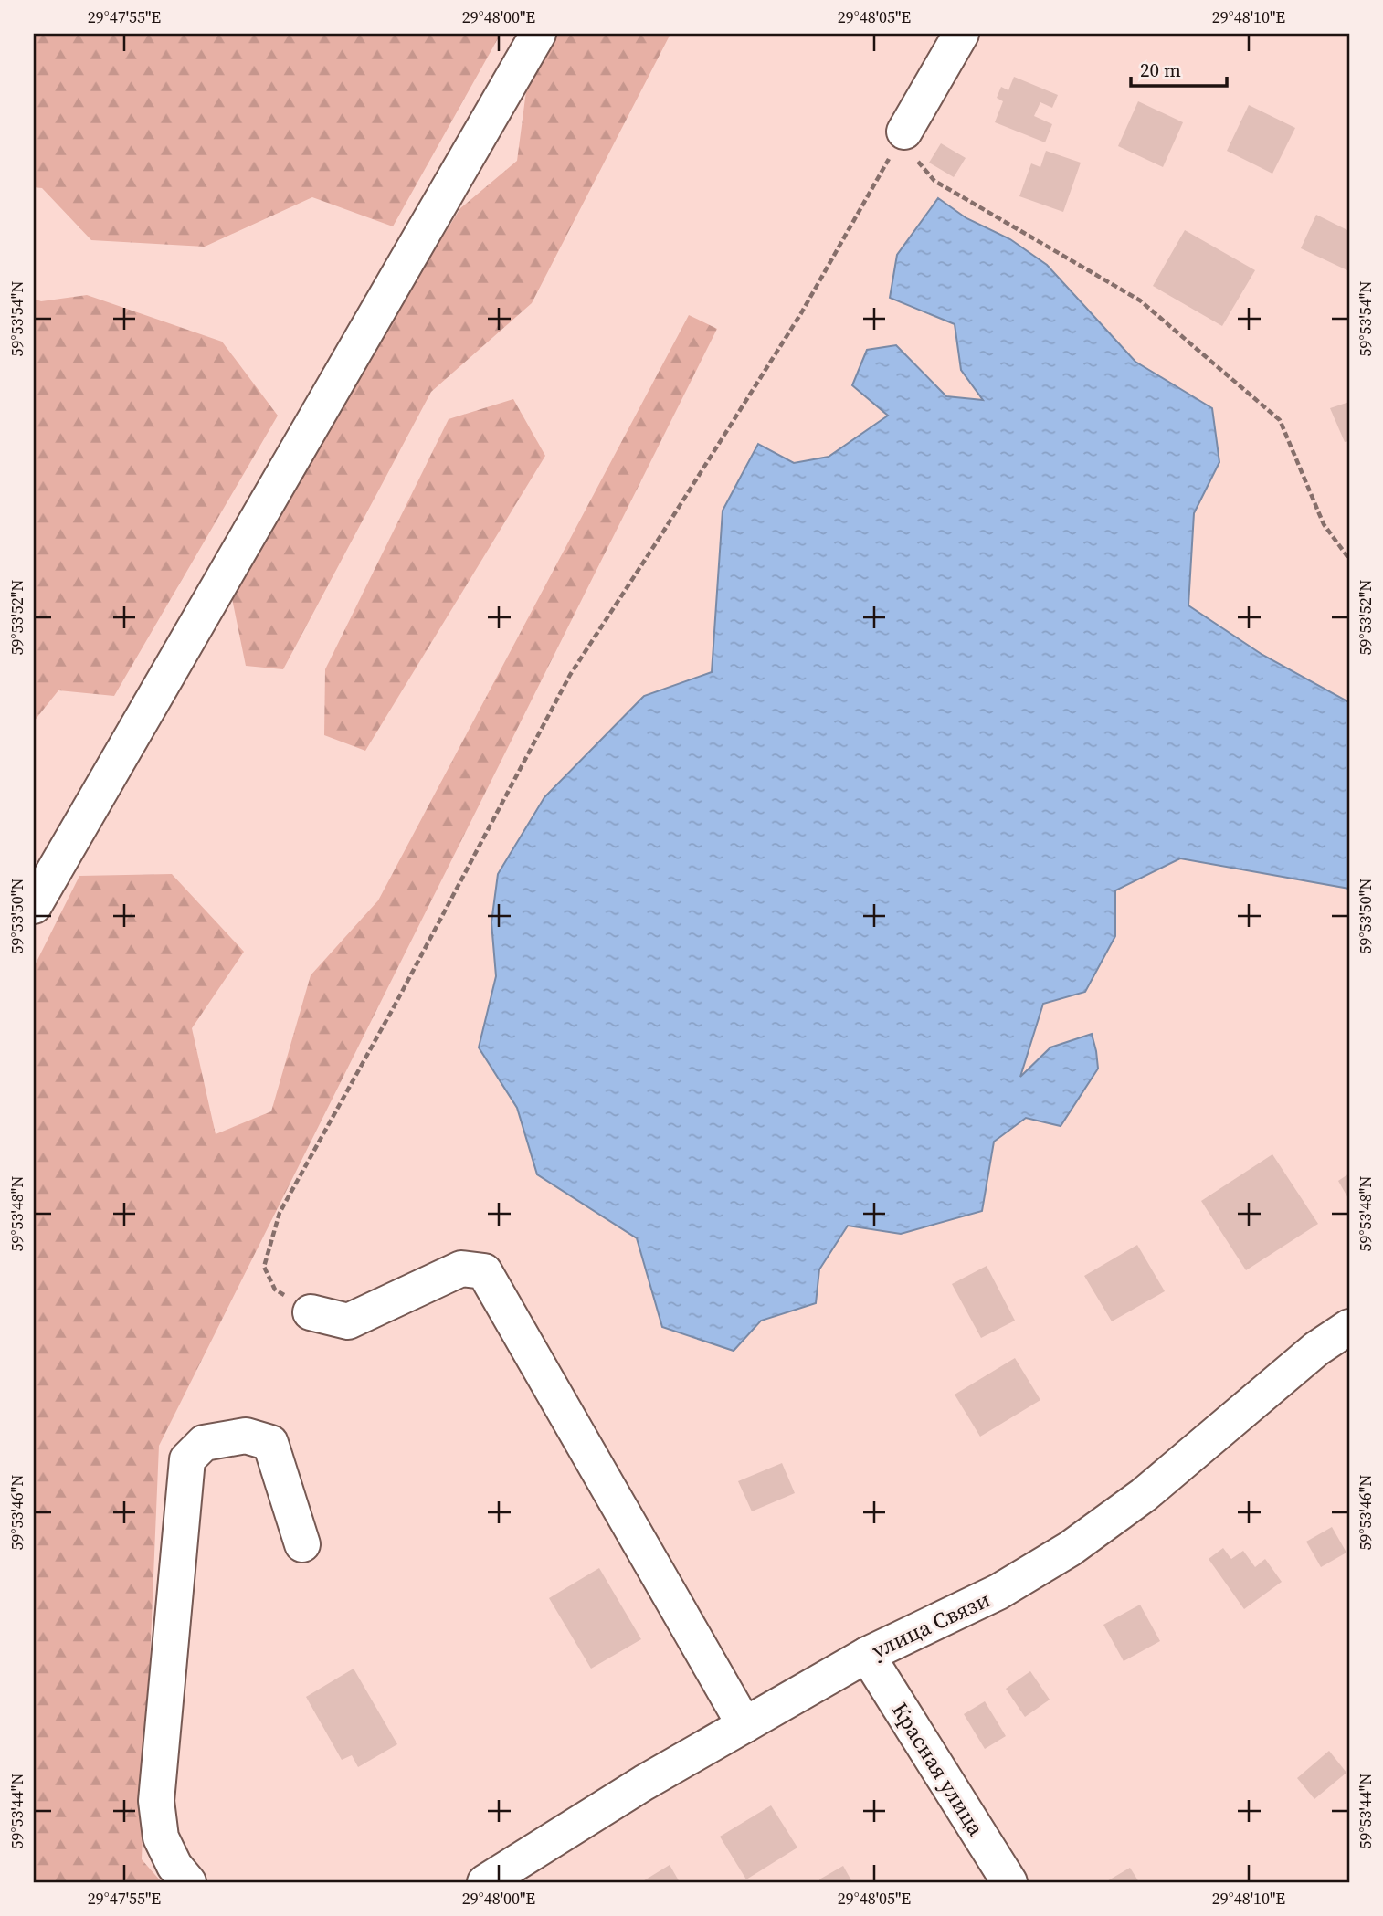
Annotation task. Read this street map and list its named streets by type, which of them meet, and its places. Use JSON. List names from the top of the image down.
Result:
{
  "streets": {
    "main road": ["улица Связи", "Красная улица"]
  },
  "crossings": [
    ["улица Связи", "Красная улица"]
  ],
  "scale_bar": "20 m",
  "coordinates": [
    "29°47'55\"E",
    "29°48'00\"E",
    "29°48'05\"E",
    "29°48'10\"E",
    "59°53'54\"N",
    "59°53'52\"N",
    "59°53'50\"N",
    "59°53'48\"N",
    "59°53'46\"N",
    "59°53'44\"N"
  ]
}
